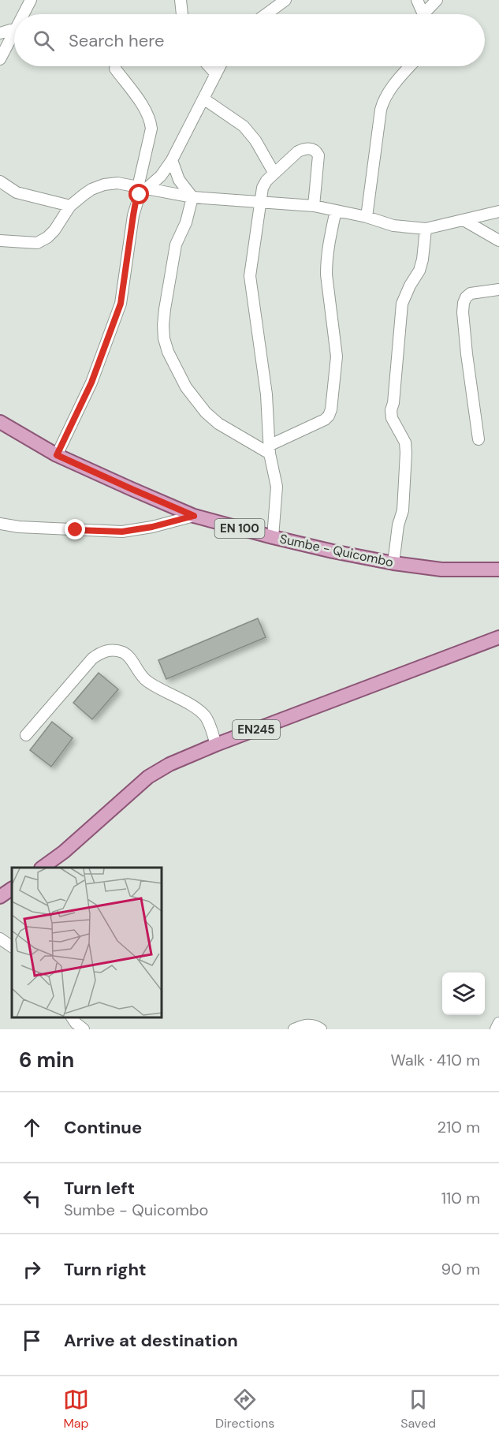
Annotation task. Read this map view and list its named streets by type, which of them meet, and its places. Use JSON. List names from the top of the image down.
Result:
{
  "streets": {
    "main road": ["EN 100", "Sumbe - Quicombo", "EN245"]
  },
  "page": {
    "search": "Search here",
    "heading": ["6 min", "Walk · 410 m"],
    "list": [
      ["Continue", "210 m"],
      ["Turn left", "Sumbe - Quicombo", "110 m"],
      ["Turn right", "90 m"],
      "Arrive at destination"
    ],
    "nav": ["Map", "Directions", "Saved"]
  }
}
